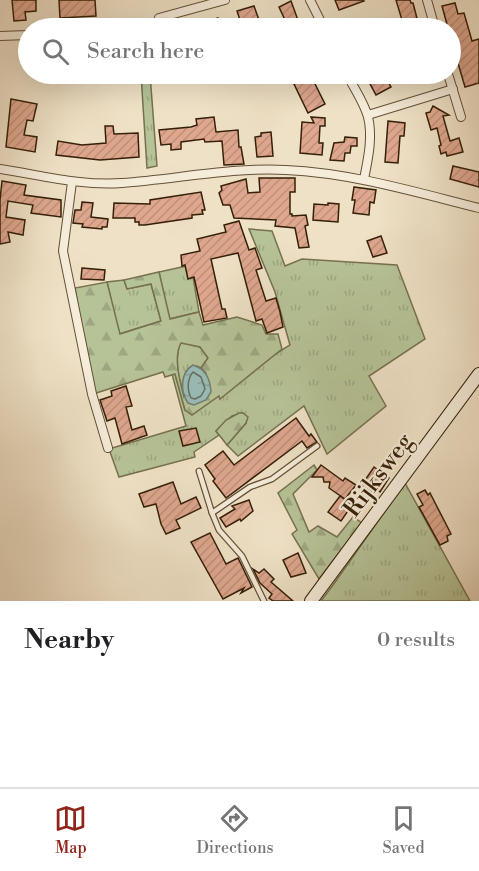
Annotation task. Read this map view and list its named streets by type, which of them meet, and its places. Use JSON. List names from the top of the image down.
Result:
{
  "streets": {
    "main road": ["Rijksweg"]
  },
  "page": {
    "search": "Search here",
    "heading": ["Nearby", "0 results"],
    "nav": ["Map", "Directions", "Saved"]
  }
}
